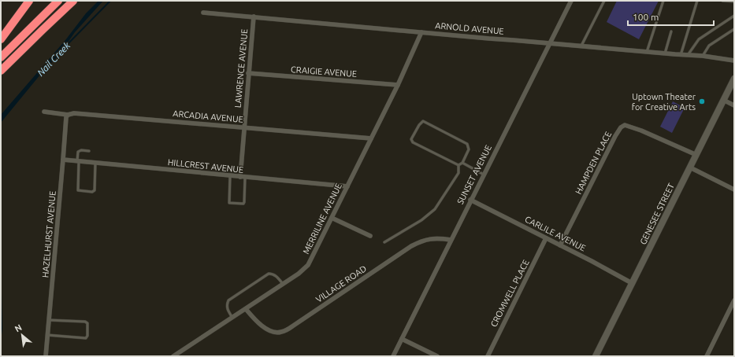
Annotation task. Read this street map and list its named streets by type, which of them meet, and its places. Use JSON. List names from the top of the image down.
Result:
{
  "streets": {
    "main road": ["GENESEE STREET"],
    "street": [
      "ARNOLD AVENUE",
      "LAWRENCE AVENUE",
      "CRAIGIE AVENUE",
      "ARCADIA AVENUE",
      "HAMPDEN PLACE",
      "HILLCREST AVENUE",
      "SUNSET AVENUE",
      "MERRILINE AVENUE",
      "CARLILE AVENUE",
      "HAZELHURST AVENUE",
      "VILLAGE ROAD",
      "CROMWELL PLACE"
    ]
  },
  "crossings": [
    ["ARNOLD AVENUE", "LAWRENCE AVENUE"],
    ["ARNOLD AVENUE", "SUNSET AVENUE"],
    ["ARNOLD AVENUE", "MERRILINE AVENUE"],
    ["LAWRENCE AVENUE", "CRAIGIE AVENUE"],
    ["LAWRENCE AVENUE", "ARCADIA AVENUE"],
    ["LAWRENCE AVENUE", "HILLCREST AVENUE"],
    ["CRAIGIE AVENUE", "MERRILINE AVENUE"],
    ["ARCADIA AVENUE", "MERRILINE AVENUE"],
    ["ARCADIA AVENUE", "HAZELHURST AVENUE"],
    ["HAMPDEN PLACE", "GENESEE STREET"],
    ["HAMPDEN PLACE", "CARLILE AVENUE"],
    ["HILLCREST AVENUE", "MERRILINE AVENUE"],
    ["HILLCREST AVENUE", "HAZELHURST AVENUE"],
    ["SUNSET AVENUE", "CARLILE AVENUE"],
    ["SUNSET AVENUE", "VILLAGE ROAD"],
    ["GENESEE STREET", "CARLILE AVENUE"],
    ["MERRILINE AVENUE", "VILLAGE ROAD"],
    ["CARLILE AVENUE", "CROMWELL PLACE"]
  ],
  "water": ["Nail Creek"],
  "places": ["Uptown Theater for Creative Arts"],
  "scale_bar": "100 m",
  "north": "top left"
}
